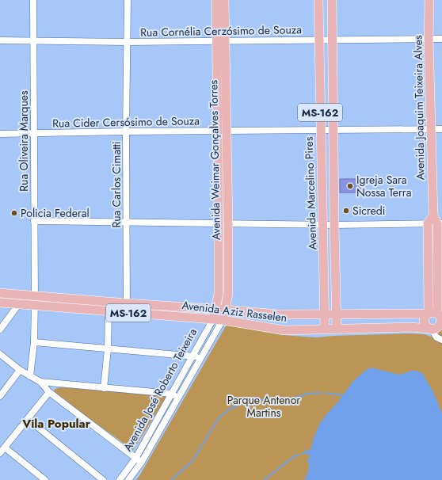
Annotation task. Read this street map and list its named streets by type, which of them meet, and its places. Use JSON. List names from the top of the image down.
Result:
{
  "streets": {
    "main road": [
      "Avenida Joaquim Teixeira Alves",
      "MS-162",
      "Avenida Weimar Gonçalves Torres",
      "Avenida Marcelino Pires",
      "Avenida Aziz Rasselen",
      "Avenida José Roberto Teixeira"
    ],
    "street": [
      "Rua Cornélia Cerzósimo de Souza",
      "Rua Cider Cersósimo de Souza",
      "Rua Oliveira Marques",
      "Rua Carlos Cimatti"
    ]
  },
  "crossings": [
    ["Rua Cornélia Cerzósimo de Souza", "Avenida Joaquim Teixeira Alves"],
    ["Rua Cornélia Cerzósimo de Souza", "Rua Oliveira Marques"],
    ["Rua Cornélia Cerzósimo de Souza", "Avenida Weimar Gonçalves Torres"],
    ["Rua Cornélia Cerzósimo de Souza", "Rua Carlos Cimatti"],
    ["Rua Cornélia Cerzósimo de Souza", "Avenida Marcelino Pires"],
    ["Avenida Joaquim Teixeira Alves", "Rua Cider Cersósimo de Souza"],
    ["Avenida Joaquim Teixeira Alves", "Avenida Aziz Rasselen"],
    ["Rua Cider Cersósimo de Souza", "Rua Oliveira Marques"],
    ["Rua Cider Cersósimo de Souza", "Avenida Weimar Gonçalves Torres"],
    ["Rua Cider Cersósimo de Souza", "Rua Carlos Cimatti"],
    ["Rua Cider Cersósimo de Souza", "Avenida Marcelino Pires"],
    ["Rua Oliveira Marques", "Avenida Aziz Rasselen"],
    ["Avenida Weimar Gonçalves Torres", "Avenida Aziz Rasselen"],
    ["Avenida Weimar Gonçalves Torres", "Avenida José Roberto Teixeira"],
    ["Rua Carlos Cimatti", "Avenida Aziz Rasselen"],
    ["Avenida Marcelino Pires", "Avenida Aziz Rasselen"],
    ["Avenida Aziz Rasselen", "Avenida José Roberto Teixeira"]
  ],
  "districts": ["Vila Popular"],
  "parks": ["Parque Antenor Martins"],
  "places": ["Igreja Sara Nossa Terra", "Sicredi", "Policia Federal"]
}
